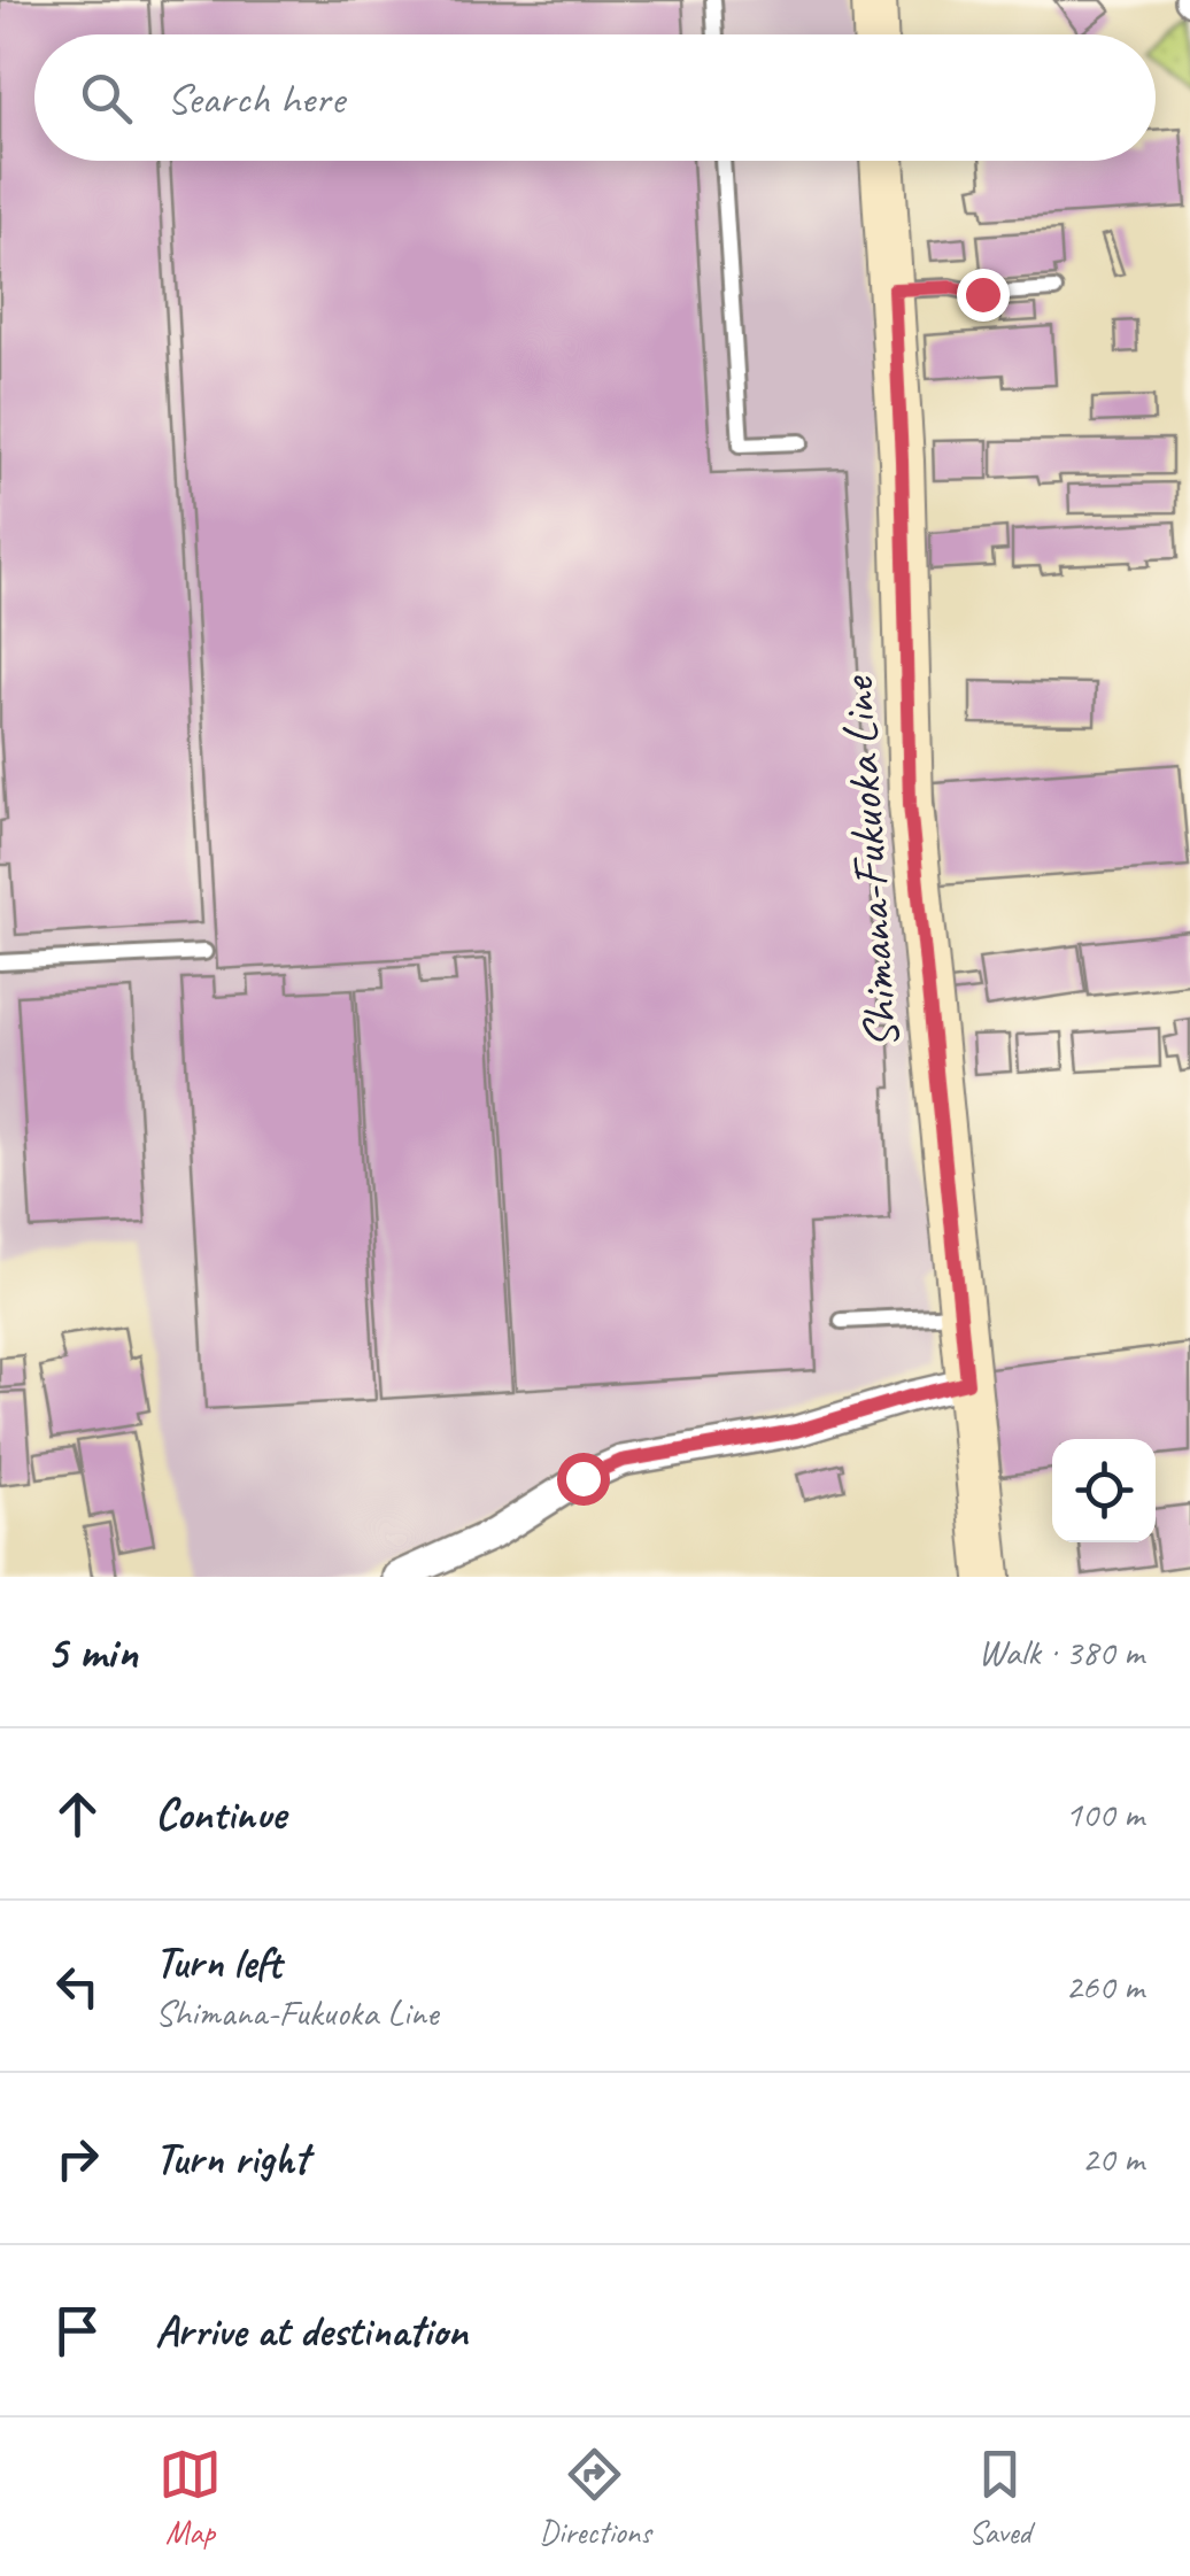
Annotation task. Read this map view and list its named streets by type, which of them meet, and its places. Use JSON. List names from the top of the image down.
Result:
{
  "streets": {
    "main road": ["Shimana-Fukuoka Line"]
  },
  "page": {
    "search": "Search here",
    "heading": ["5 min", "Walk · 380 m"],
    "list": [
      ["Continue", "100 m"],
      ["Turn left", "Shimana-Fukuoka Line", "260 m"],
      ["Turn right", "20 m"],
      "Arrive at destination"
    ],
    "nav": ["Map", "Directions", "Saved"]
  }
}
